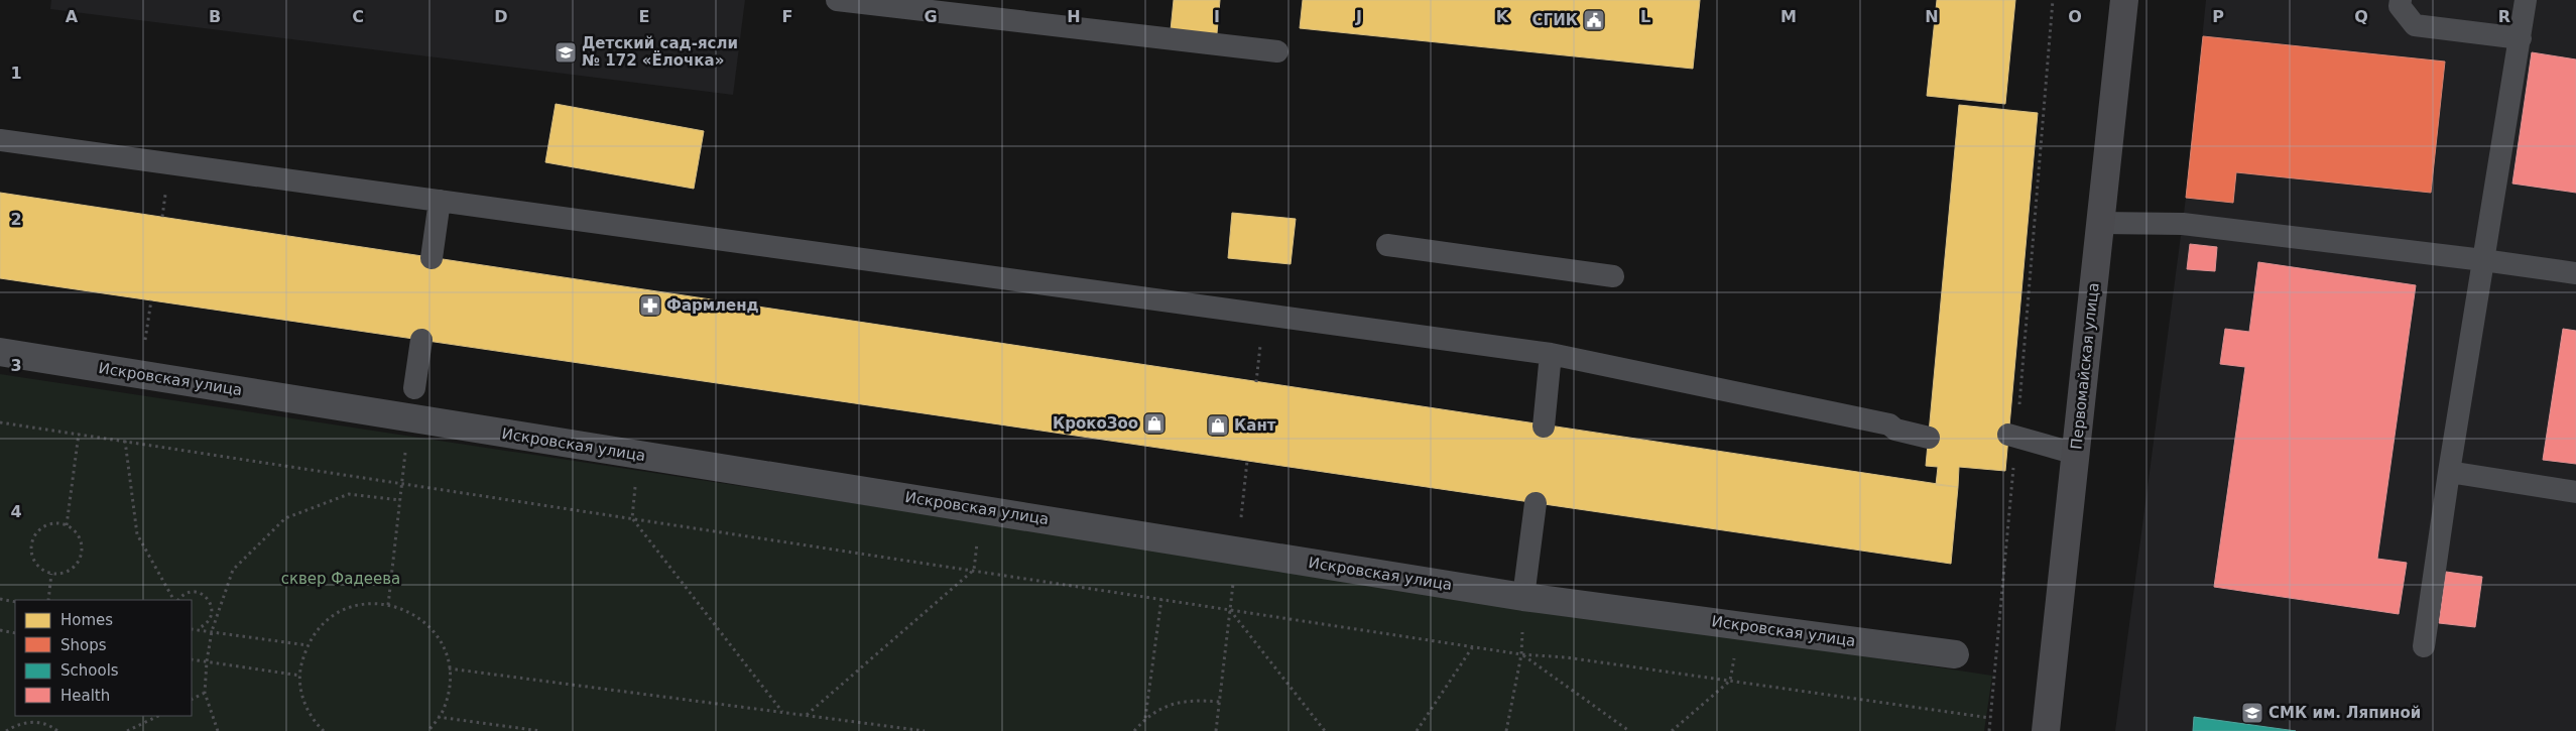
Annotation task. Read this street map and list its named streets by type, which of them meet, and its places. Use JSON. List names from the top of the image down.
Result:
{
  "streets": {
    "street": ["Первомайская улица", "Искровская улица"]
  },
  "parks": ["сквер Фадеева"],
  "places": {
    "public building": ["СГИК"],
    "school or university": ["Детский сад-ясли № 172 «Ёлочка»", "СМК им. Ляпиной"],
    "pharmacy": ["Фармленд"],
    "shop": ["КрокоЗоо", "Кант"]
  },
  "legend": [
    "Homes",
    "Shops",
    "Schools",
    "Health"
  ],
  "grid": {
    "columns": [
      "A",
      "B",
      "C",
      "D",
      "E",
      "F",
      "G",
      "H",
      "I",
      "J",
      "K",
      "L",
      "M",
      "N",
      "O",
      "P",
      "Q",
      "R"
    ],
    "rows": [
      "1",
      "2",
      "3",
      "4"
    ]
  }
}
